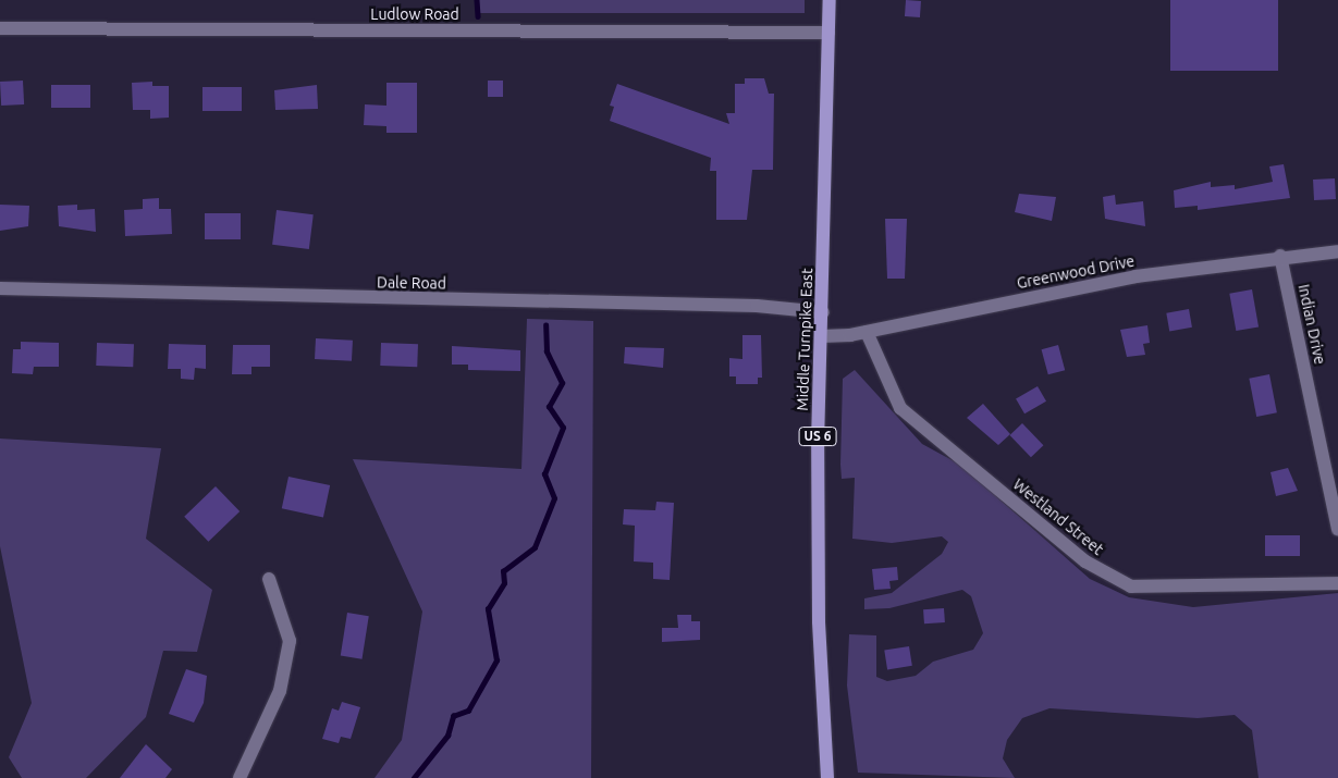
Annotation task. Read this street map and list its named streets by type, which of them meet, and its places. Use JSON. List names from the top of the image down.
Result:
{
  "streets": {
    "main road": ["Middle Turnpike East", "US 6"],
    "street": [
      "Ludlow Road",
      "Greenwood Drive",
      "Dale Road",
      "Indian Drive",
      "Westland Street"
    ]
  },
  "crossings": [
    ["Ludlow Road", "Middle Turnpike East"],
    ["Greenwood Drive", "Indian Drive"],
    ["Greenwood Drive", "Middle Turnpike East"],
    ["Greenwood Drive", "Westland Street"],
    ["Dale Road", "Middle Turnpike East"]
  ]
}
